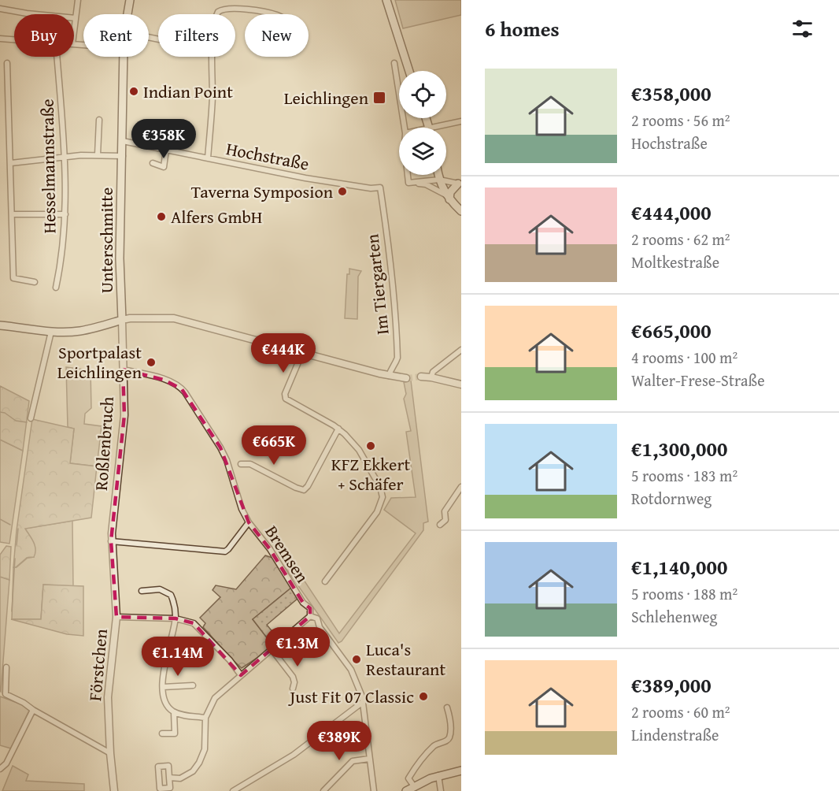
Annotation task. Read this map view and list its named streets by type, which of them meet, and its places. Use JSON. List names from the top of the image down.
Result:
{
  "streets": {
    "main road": ["Unterschmitte"],
    "street": [
      "Hochstraße",
      "Hesselmannstraße",
      "Im Tiergarten",
      "Roßlenbruch",
      "Bremsen",
      "Förstchen"
    ]
  },
  "crossings": [
    ["Hochstraße", "Unterschmitte"],
    ["Hochstraße", "Im Tiergarten"],
    ["Unterschmitte", "Roßlenbruch"],
    ["Roßlenbruch", "Bremsen"],
    ["Roßlenbruch", "Förstchen"]
  ],
  "places": {
    "other": [
      "Indian Point",
      "Taverna Symposion",
      "Alfers GmbH",
      "Sportpalast Leichlingen",
      "KFZ Ekkert + Schäfer",
      "Luca's Restaurant",
      "Just Fit 07 Classic"
    ],
    "transit": ["Leichlingen"]
  },
  "page": {
    "heading": "6 homes",
    "chip": [
      "Buy",
      "Rent",
      "Filters",
      "New"
    ],
    "list": [
      {
        "name": "€358,000",
        "note": "2 rooms · 56 m² · Hochstraße"
      },
      {
        "name": "€444,000",
        "note": "2 rooms · 62 m² · Moltkestraße"
      },
      {
        "name": "€665,000",
        "note": "4 rooms · 100 m² · Walter-Frese-Straße"
      },
      {
        "name": "€1,300,000",
        "note": "5 rooms · 183 m² · Rotdornweg"
      },
      {
        "name": "€1,140,000",
        "note": "5 rooms · 188 m² · Schlehenweg"
      },
      {
        "name": "€389,000",
        "note": "2 rooms · 60 m² · Lindenstraße"
      }
    ],
    "price": [
      "€358K",
      "€444K",
      "€665K",
      "€1.3M",
      "€1.14M",
      "€389K"
    ]
  }
}
